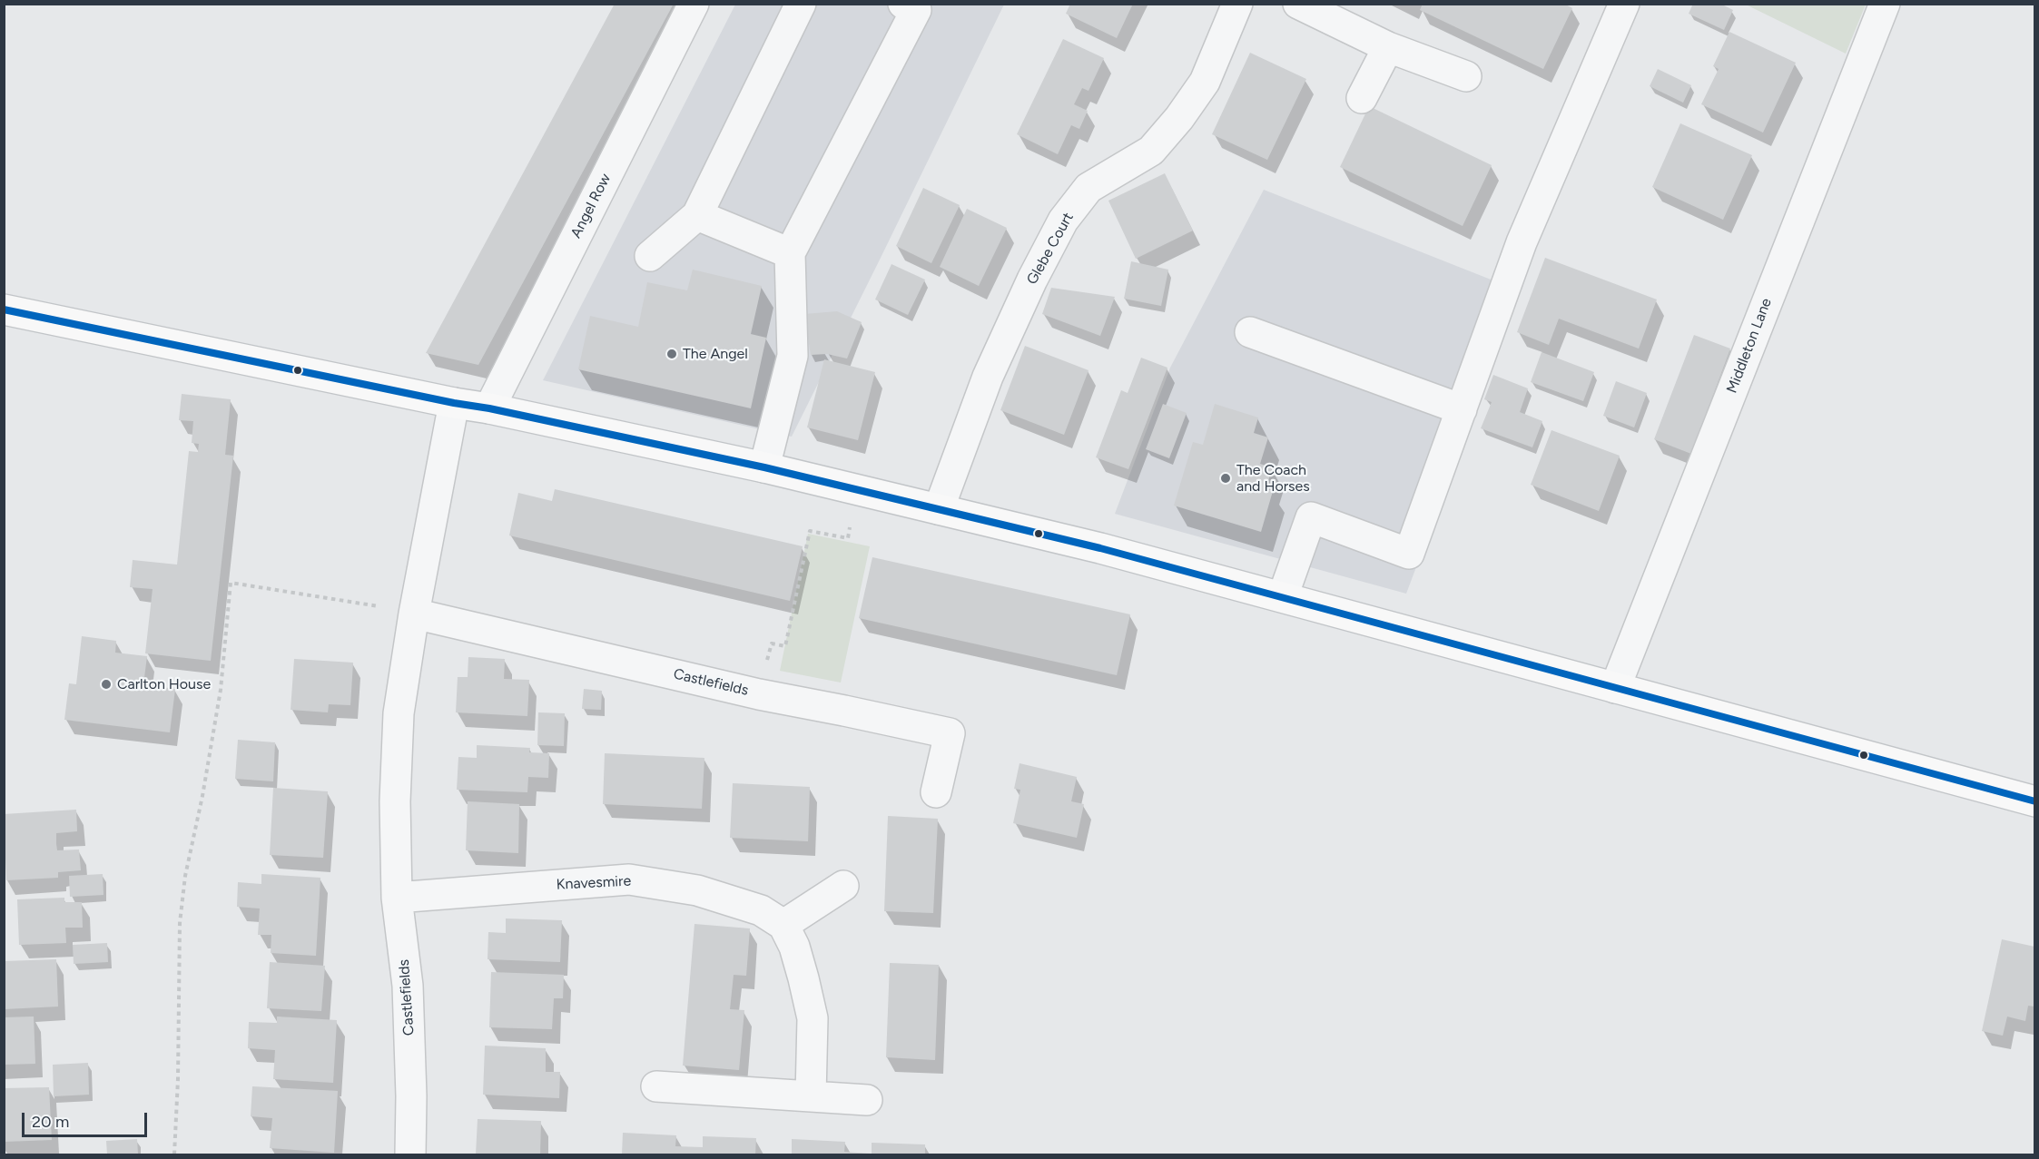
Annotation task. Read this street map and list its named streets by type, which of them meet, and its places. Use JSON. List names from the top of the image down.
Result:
{
  "streets": {
    "street": [
      "Angel Row",
      "Glebe Court",
      "Middleton Lane",
      "Castlefields",
      "Knavesmire"
    ]
  },
  "crossings": [
    ["Castlefields", "Knavesmire"]
  ],
  "places": ["The Angel", "The Coach and Horses", "Carlton House"],
  "scale_bar": "20 m"
}
